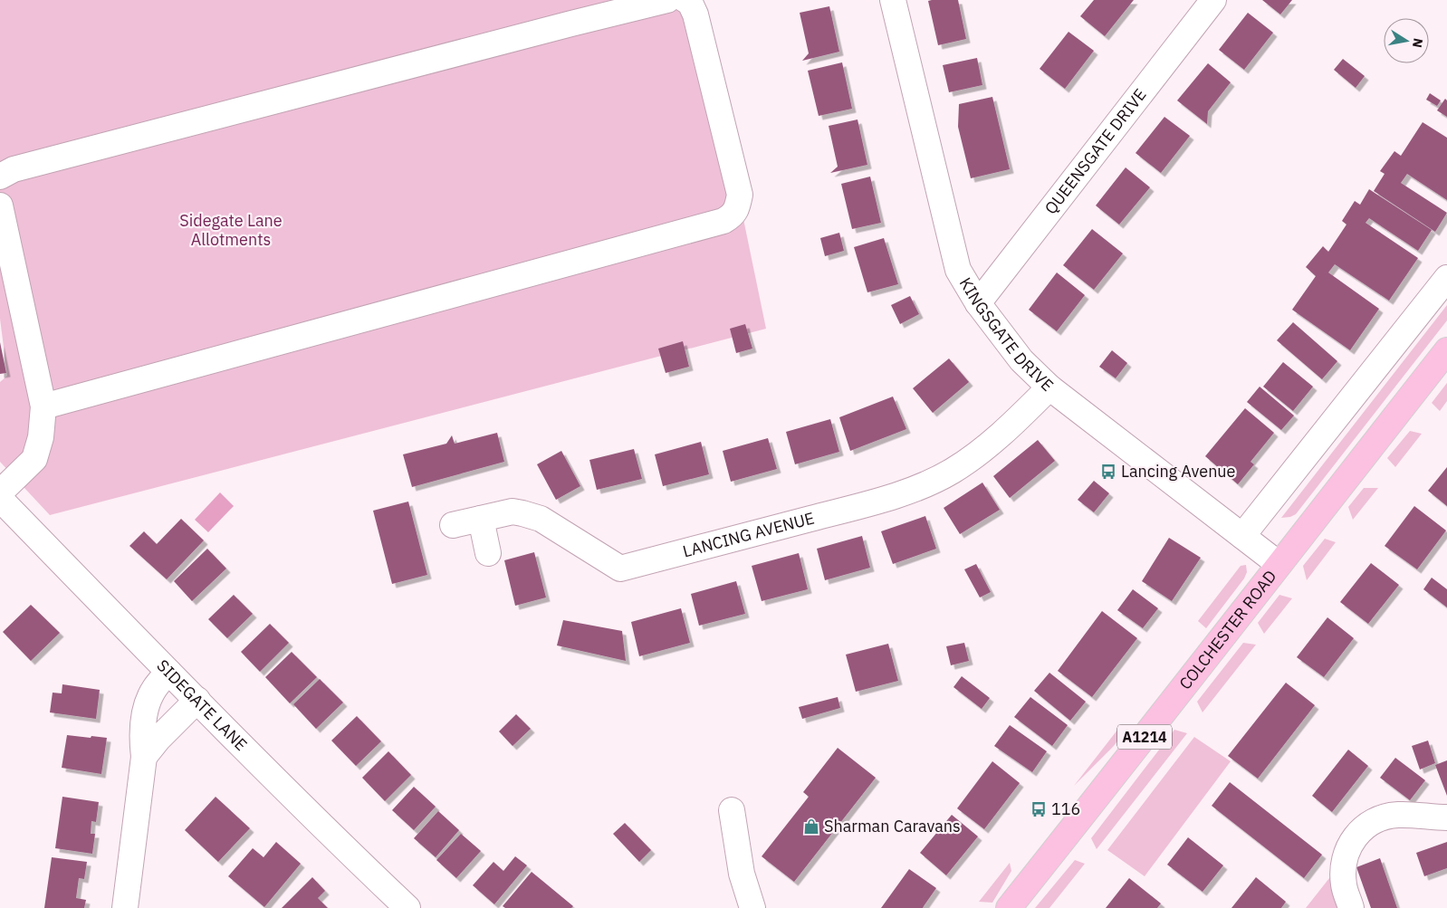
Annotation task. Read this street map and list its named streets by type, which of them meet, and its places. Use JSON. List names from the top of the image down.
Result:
{
  "streets": {
    "main road": ["COLCHESTER ROAD", "A1214"],
    "street": [
      "QUEENSGATE DRIVE",
      "KINGSGATE DRIVE",
      "LANCING AVENUE",
      "SIDEGATE LANE"
    ]
  },
  "crossings": [
    ["QUEENSGATE DRIVE", "KINGSGATE DRIVE"],
    ["KINGSGATE DRIVE", "LANCING AVENUE"],
    ["KINGSGATE DRIVE", "COLCHESTER ROAD"]
  ],
  "parks": ["Sidegate Lane Allotments"],
  "places": {
    "bus stop": ["Lancing Avenue", "116"],
    "shop": ["Sharman Caravans"]
  },
  "north": "right"
}
